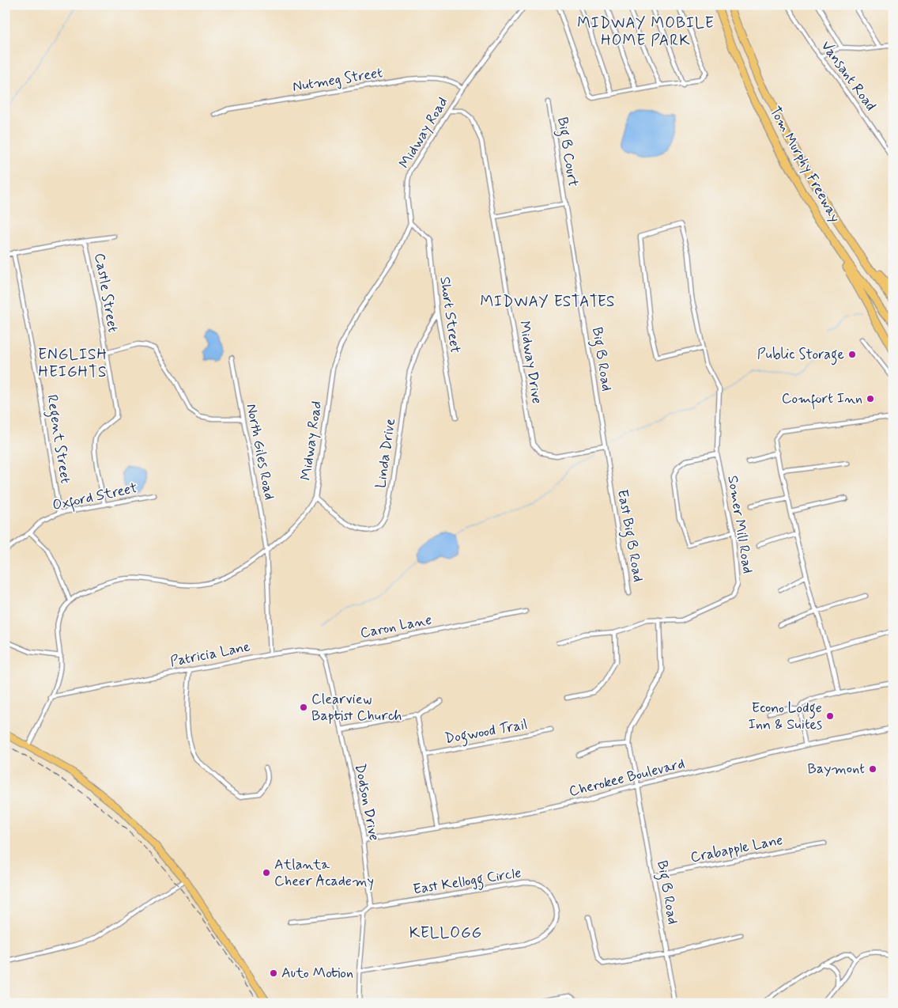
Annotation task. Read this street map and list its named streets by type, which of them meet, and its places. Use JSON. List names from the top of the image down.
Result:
{
  "streets": {
    "highway": ["Tom Murphy Freeway"],
    "street": [
      "Vansant Road",
      "Nutmeg Street",
      "Midway Road",
      "Big B Court",
      "Castle Street",
      "Short Street",
      "Big B Road",
      "Midway Drive",
      "Regent Street",
      "North Giles Road",
      "Linda Drive",
      "Oxford Street",
      "Somer Mill Road",
      "East Big B Road",
      "Caron Lane",
      "Patricia Lane",
      "Dogwood Trail",
      "Cherokee Boulevard",
      "Dodson Drive",
      "Crabapple Lane",
      "East Kellogg Circle"
    ]
  },
  "crossings": [
    ["Nutmeg Street", "Midway Road"],
    ["Midway Road", "Short Street"],
    ["Midway Road", "Midway Drive"],
    ["Midway Road", "North Giles Road"],
    ["Midway Road", "Linda Drive"],
    ["Midway Road", "Patricia Lane"],
    ["Big B Court", "Big B Road"],
    ["Castle Street", "Oxford Street"],
    ["Short Street", "Linda Drive"],
    ["Big B Road", "Midway Drive"],
    ["Big B Road", "East Big B Road"],
    ["Big B Road", "Cherokee Boulevard"],
    ["Big B Road", "Crabapple Lane"],
    ["Regent Street", "Oxford Street"],
    ["North Giles Road", "Patricia Lane"],
    ["Caron Lane", "Patricia Lane"],
    ["Caron Lane", "Dodson Drive"],
    ["Cherokee Boulevard", "Dodson Drive"],
    ["Dodson Drive", "East Kellogg Circle"]
  ],
  "districts": [
    "MIDWAY MOBILE HOME PARK",
    "MIDWAY ESTATES",
    "ENGLISH HEIGHTS",
    "KELLOGG"
  ],
  "places": [
    "Public Storage",
    "Comfort Inn",
    "Clearview Baptist Church",
    "Econo Lodge Inn & Suites",
    "Baymont",
    "Atlanta Cheer Academy",
    "Auto Motion"
  ]
}
